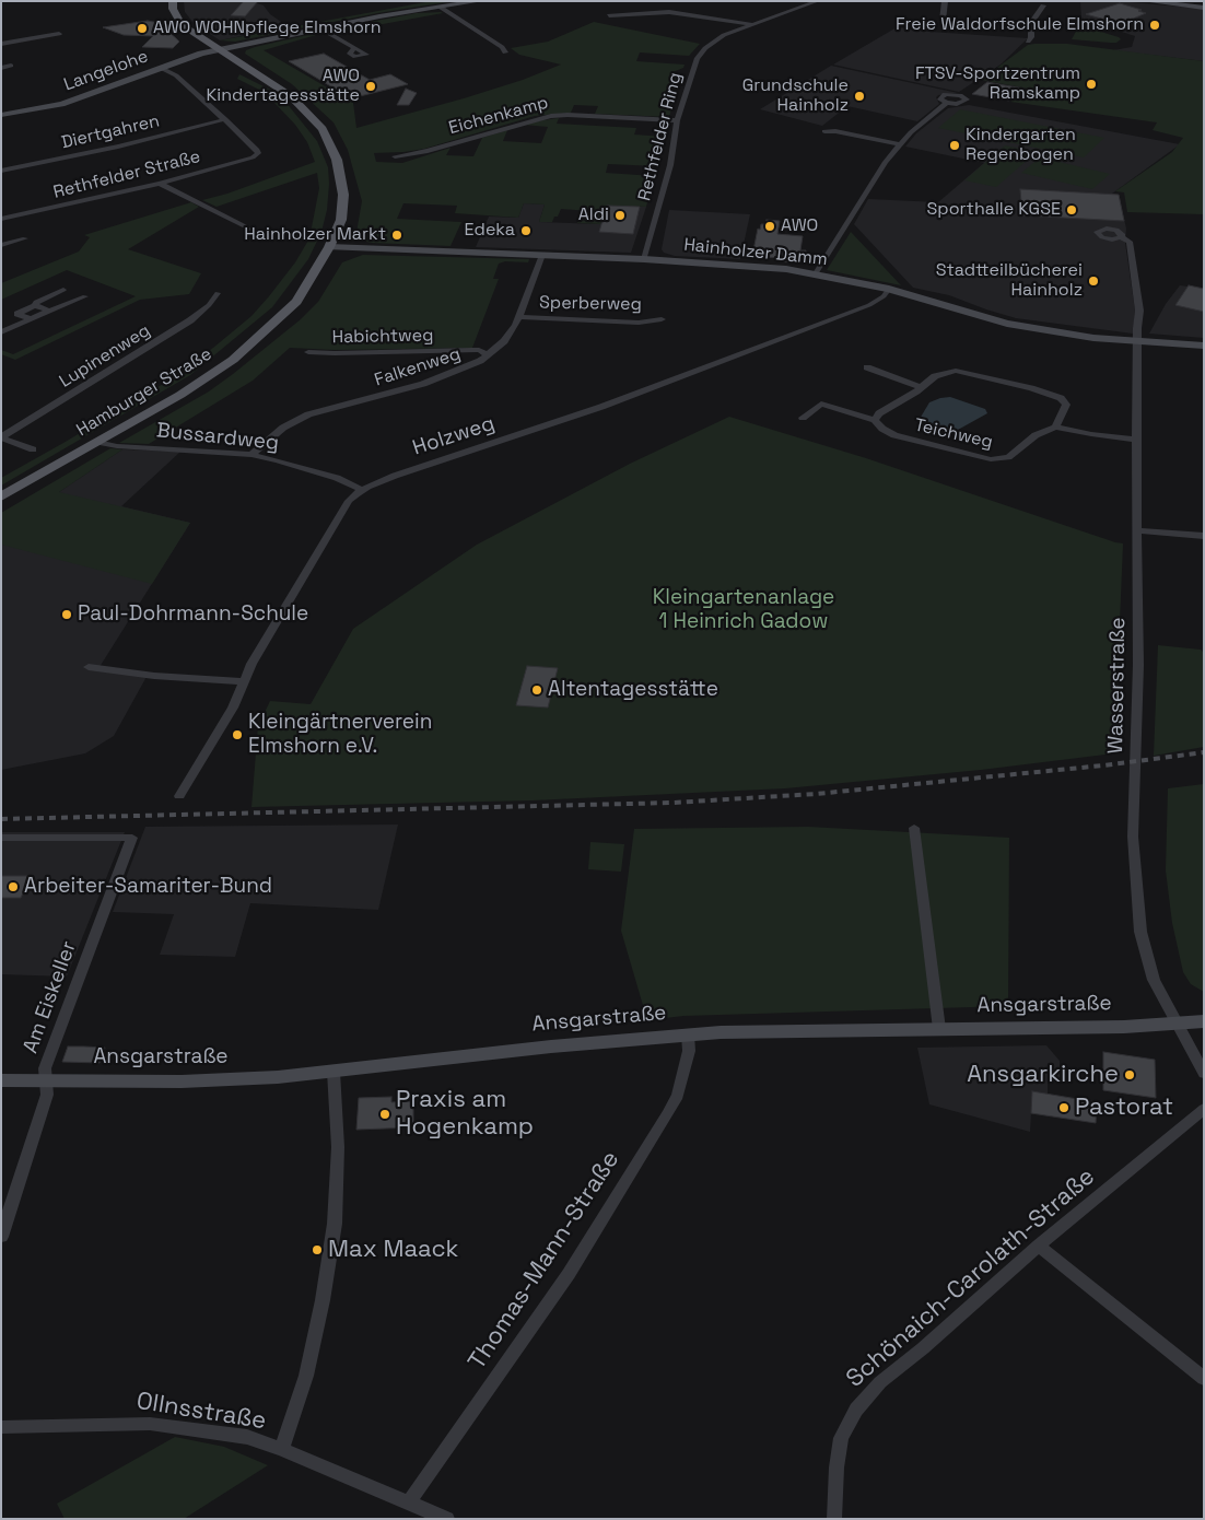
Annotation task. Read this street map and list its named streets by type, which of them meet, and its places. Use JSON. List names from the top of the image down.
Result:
{
  "streets": {
    "main road": ["Hamburger Straße"],
    "street": [
      "Langelohe",
      "Eichenkamp",
      "Diertgahren",
      "Rethfelder Ring",
      "Rethfelder Straße",
      "Hainholzer Damm",
      "Sperberweg",
      "Habichtweg",
      "Lupinenweg",
      "Falkenweg",
      "Teichweg",
      "Holzweg",
      "Bussardweg",
      "Wasserstraße",
      "Am Eiskeller",
      "Ansgarstraße",
      "Thomas-Mann-Straße",
      "Schönaich-Carolath-Straße",
      "Ollnsstraße"
    ]
  },
  "crossings": [
    ["Langelohe", "Hamburger Straße"],
    ["Eichenkamp", "Rethfelder Ring"],
    ["Diertgahren", "Rethfelder Straße"],
    ["Rethfelder Ring", "Hainholzer Damm"],
    ["Hainholzer Damm", "Falkenweg"],
    ["Hainholzer Damm", "Hamburger Straße"],
    ["Hainholzer Damm", "Holzweg"],
    ["Hainholzer Damm", "Wasserstraße"],
    ["Sperberweg", "Falkenweg"],
    ["Habichtweg", "Falkenweg"],
    ["Falkenweg", "Bussardweg"],
    ["Hamburger Straße", "Bussardweg"],
    ["Holzweg", "Bussardweg"],
    ["Wasserstraße", "Ansgarstraße"],
    ["Am Eiskeller", "Ansgarstraße"],
    ["Ansgarstraße", "Thomas-Mann-Straße"],
    ["Thomas-Mann-Straße", "Ollnsstraße"]
  ],
  "parks": ["Kleingartenanlage 1 Heinrich Gadow"],
  "places": [
    "Freie Waldorfschule Elmshorn",
    "AWO WOHNpflege Elmshorn",
    "FTSV-Sportzentrum Ramskamp",
    "AWO Kindertagesstätte",
    "Grundschule Hainholz",
    "Kindergarten Regenbogen",
    "Sporthalle KGSE",
    "Aldi",
    "AWO",
    "Edeka",
    "Hainholzer Markt",
    "Stadtteilbücherei Hainholz",
    "Paul-Dohrmann-Schule",
    "Altentagesstätte",
    "Kleingärtnerverein Elmshorn e.V.",
    "Arbeiter-Samariter-Bund",
    "Ansgarkirche",
    "Pastorat",
    "Praxis am Hogenkamp",
    "Max Maack"
  ]
}
